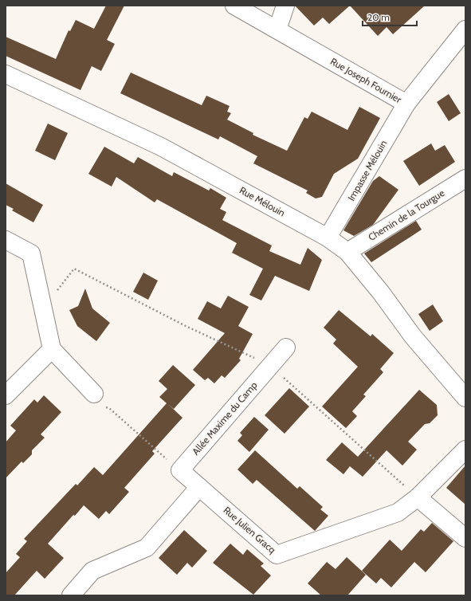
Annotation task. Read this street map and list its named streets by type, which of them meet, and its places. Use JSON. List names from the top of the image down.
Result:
{
  "streets": {
    "street": [
      "Rue Joseph Fournier",
      "Impasse Mélouin",
      "Rue Mélouin",
      "Chemin de la Tourgue",
      "Allée Maxime du Camp",
      "Rue Julien Gracq"
    ]
  },
  "crossings": [
    ["Rue Joseph Fournier", "Impasse Mélouin"],
    ["Impasse Mélouin", "Rue Mélouin"],
    ["Rue Mélouin", "Chemin de la Tourgue"]
  ],
  "scale_bar": "20 m"
}
